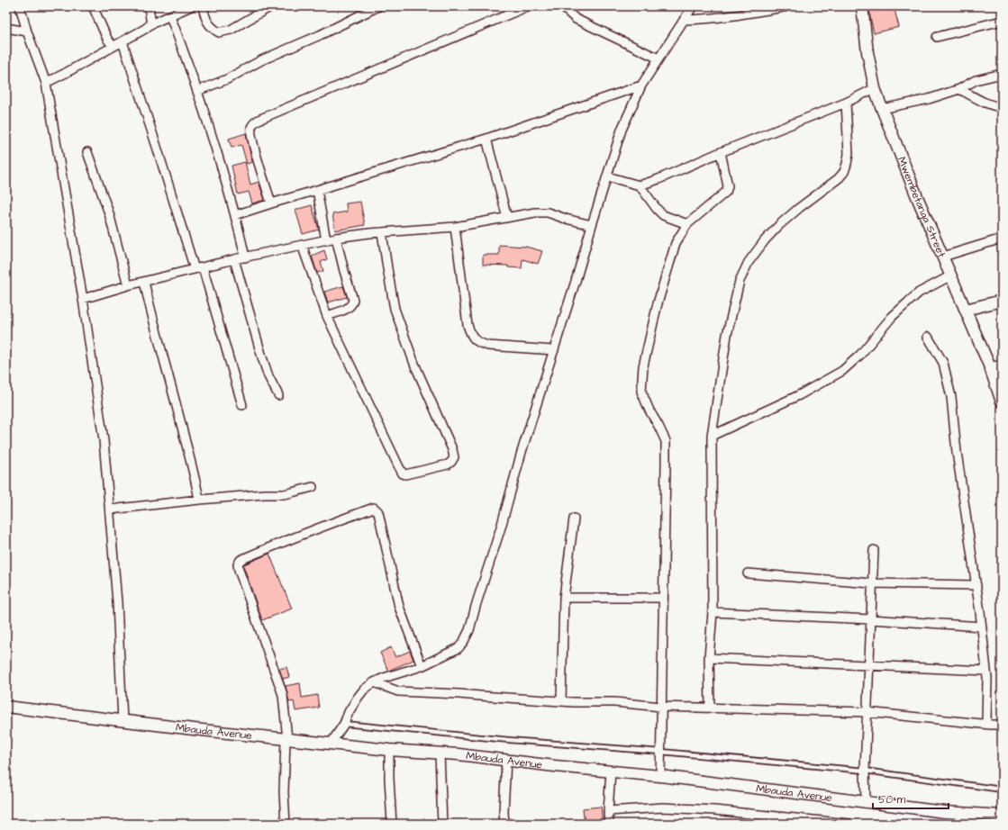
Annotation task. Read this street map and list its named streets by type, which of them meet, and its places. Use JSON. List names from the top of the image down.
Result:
{
  "streets": {
    "street": ["Mwembetanga Street", "Mbauda Avenue"]
  },
  "scale_bar": "50 m"
}
